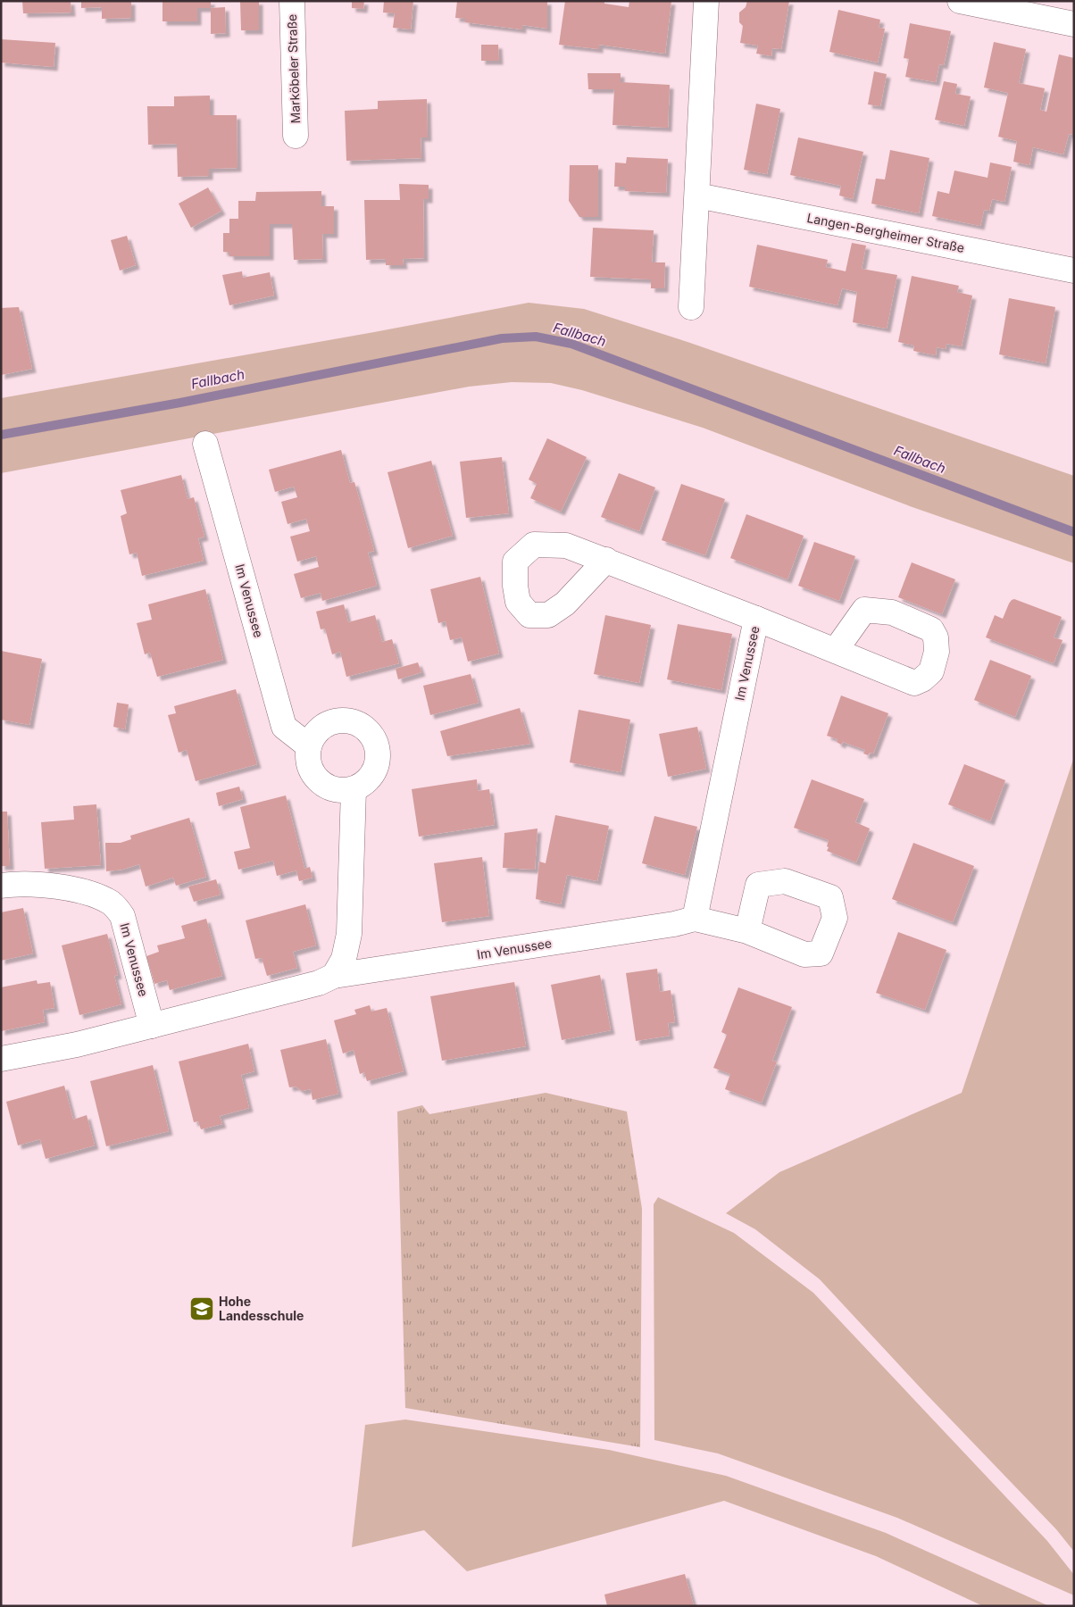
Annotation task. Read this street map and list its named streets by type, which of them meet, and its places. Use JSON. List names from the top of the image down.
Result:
{
  "streets": {
    "street": ["Marköbeler Straße", "Langen-Bergheimer Straße", "Im Venussee"]
  },
  "water": ["Fallbach"],
  "places": {
    "school or university": ["Hohe Landesschule"]
  }
}
